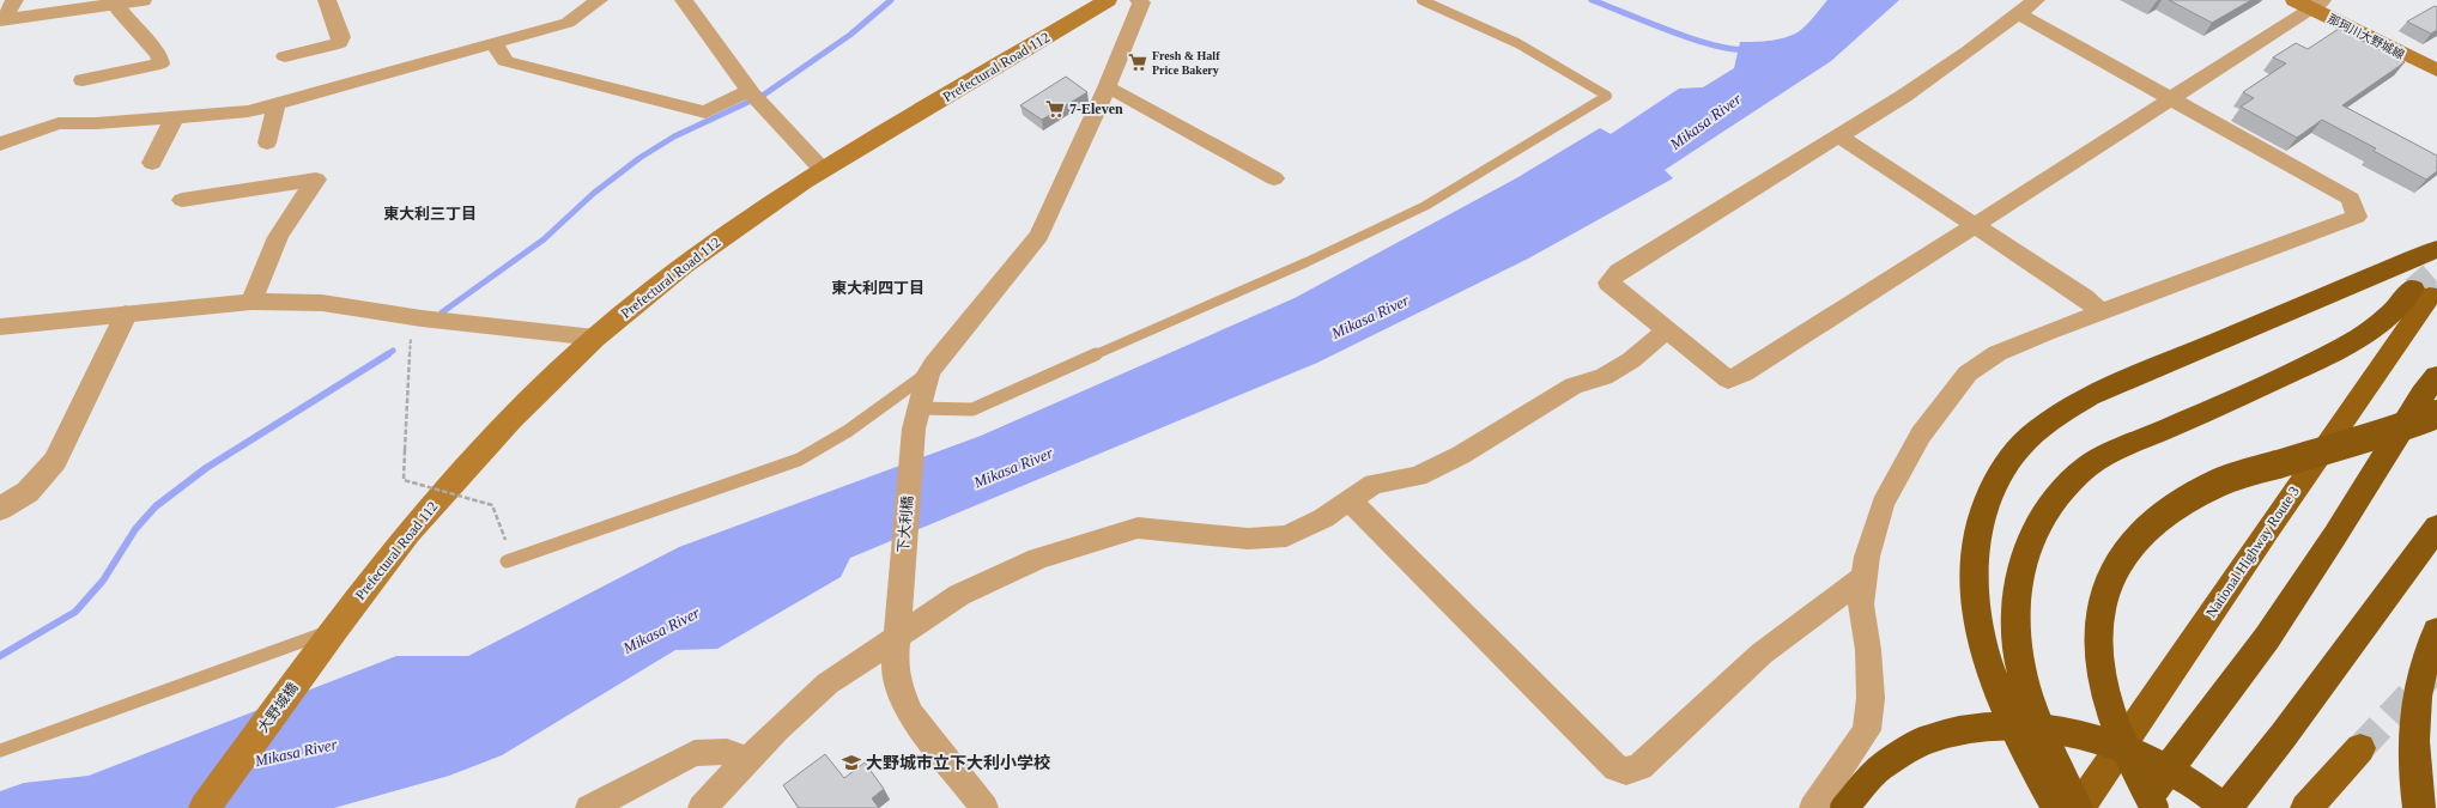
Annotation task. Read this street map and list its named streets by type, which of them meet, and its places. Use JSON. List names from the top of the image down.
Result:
{
  "streets": {
    "highway": ["National Highway Route 3"],
    "main road": ["那珂川大野城線", "Prefectural Road 112", "大野城橋"],
    "street": ["下大利橋"]
  },
  "crossings": [
    ["Prefectural Road 112", "大野城橋"]
  ],
  "districts": ["東大利三丁目", "東大利四丁目"],
  "water": ["Mikasa River"],
  "places": {
    "supermarket": ["Fresh & Half Price Bakery", "7-Eleven"],
    "school or university": ["大野城市立下大利小学校"]
  }
}
